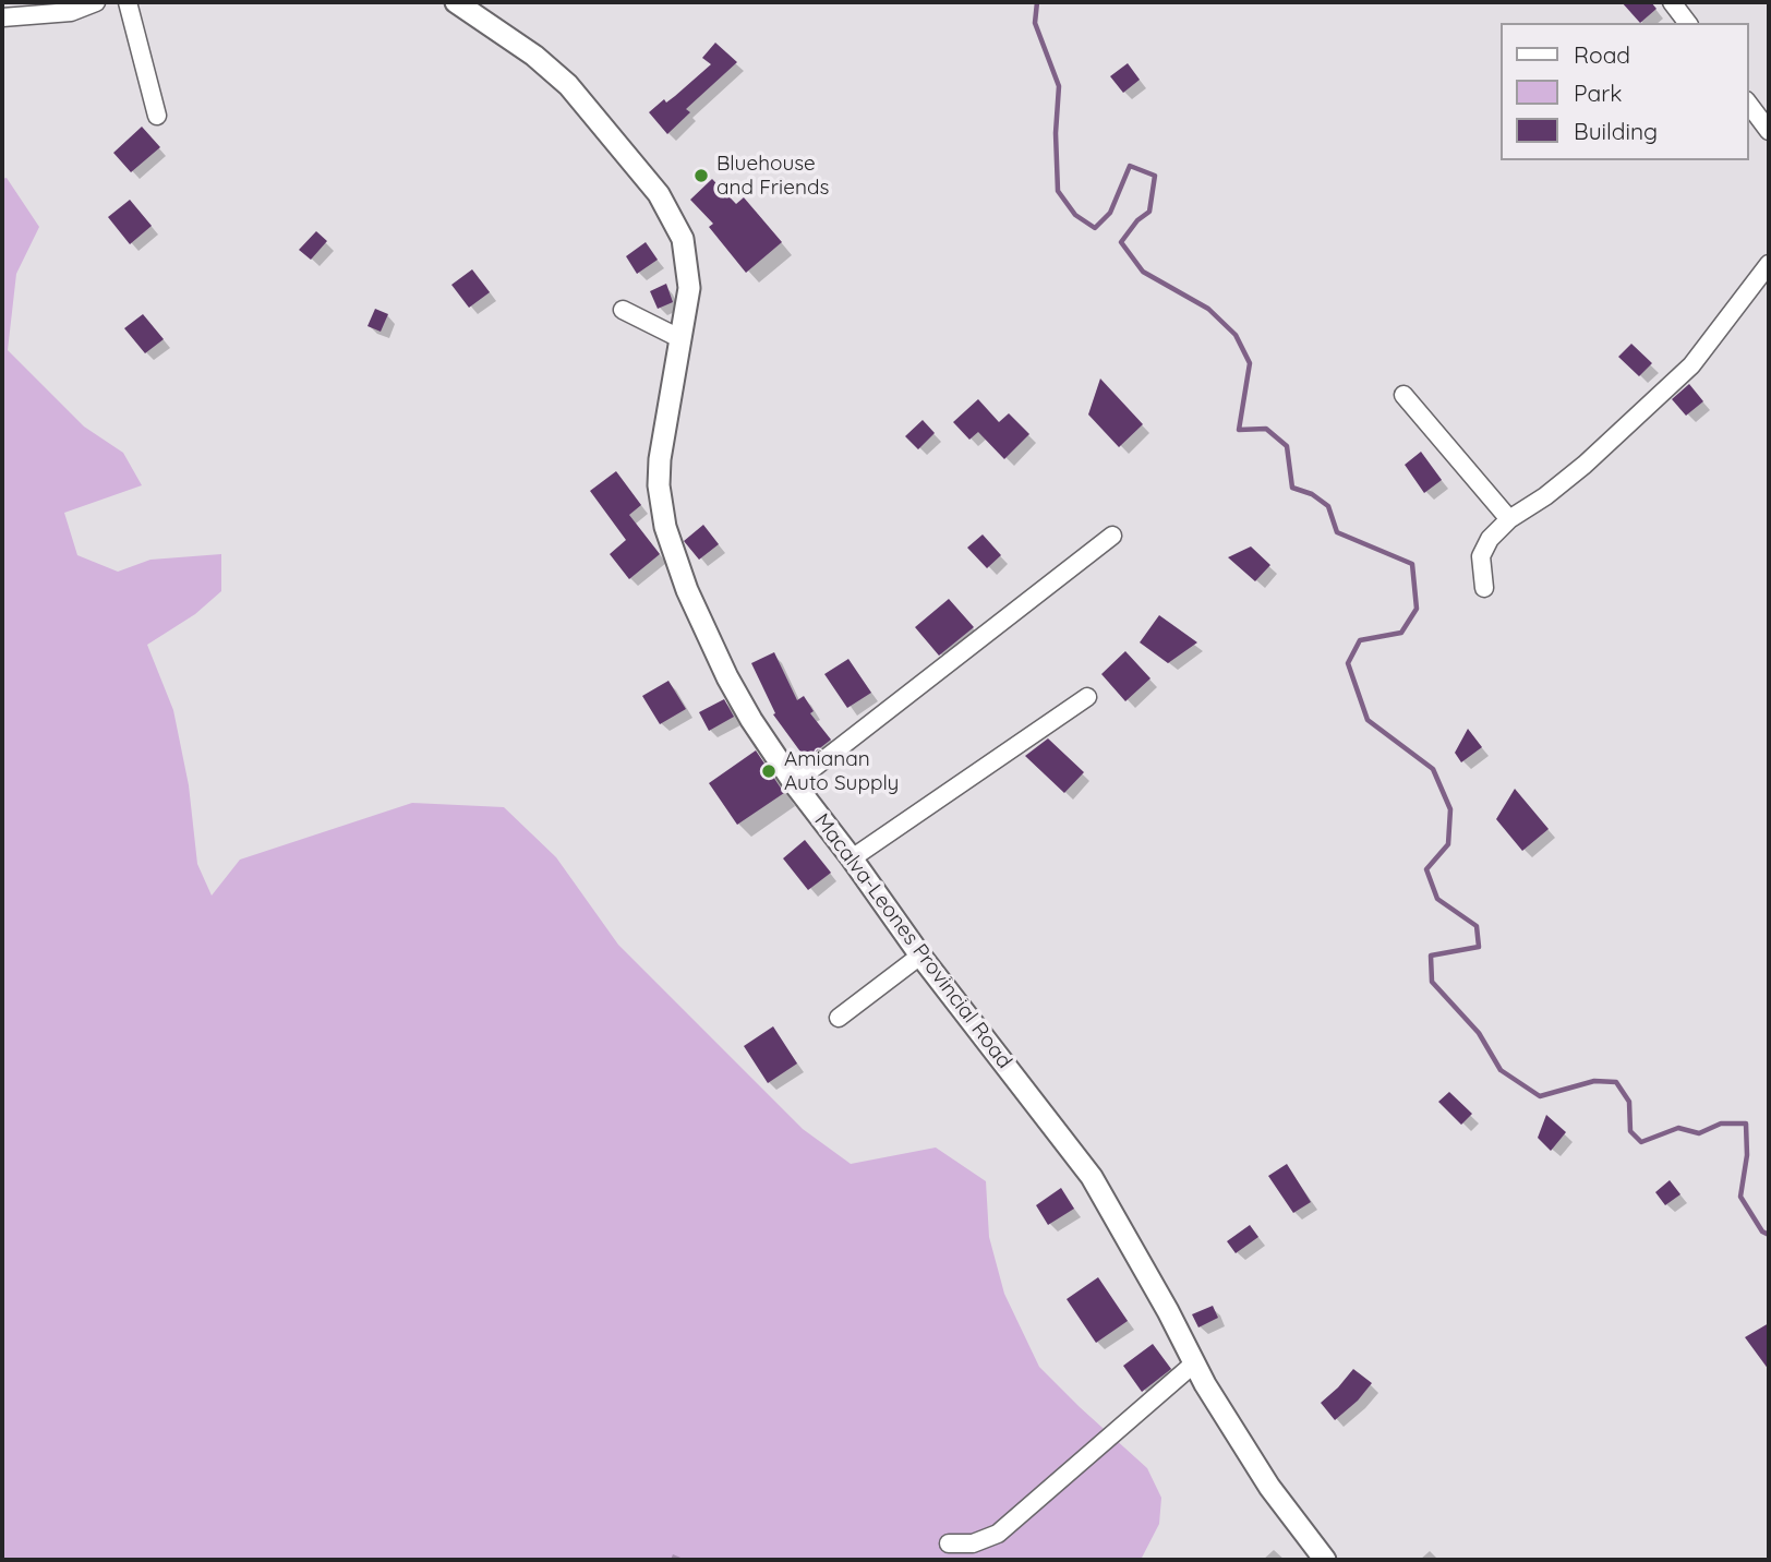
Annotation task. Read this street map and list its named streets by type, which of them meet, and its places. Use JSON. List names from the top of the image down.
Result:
{
  "streets": {
    "street": ["Macalva-Leones Provincial Road"]
  },
  "places": ["Bluehouse and Friends", "Amianan Auto Supply"],
  "legend": ["Road", "Park", "Building"]
}
